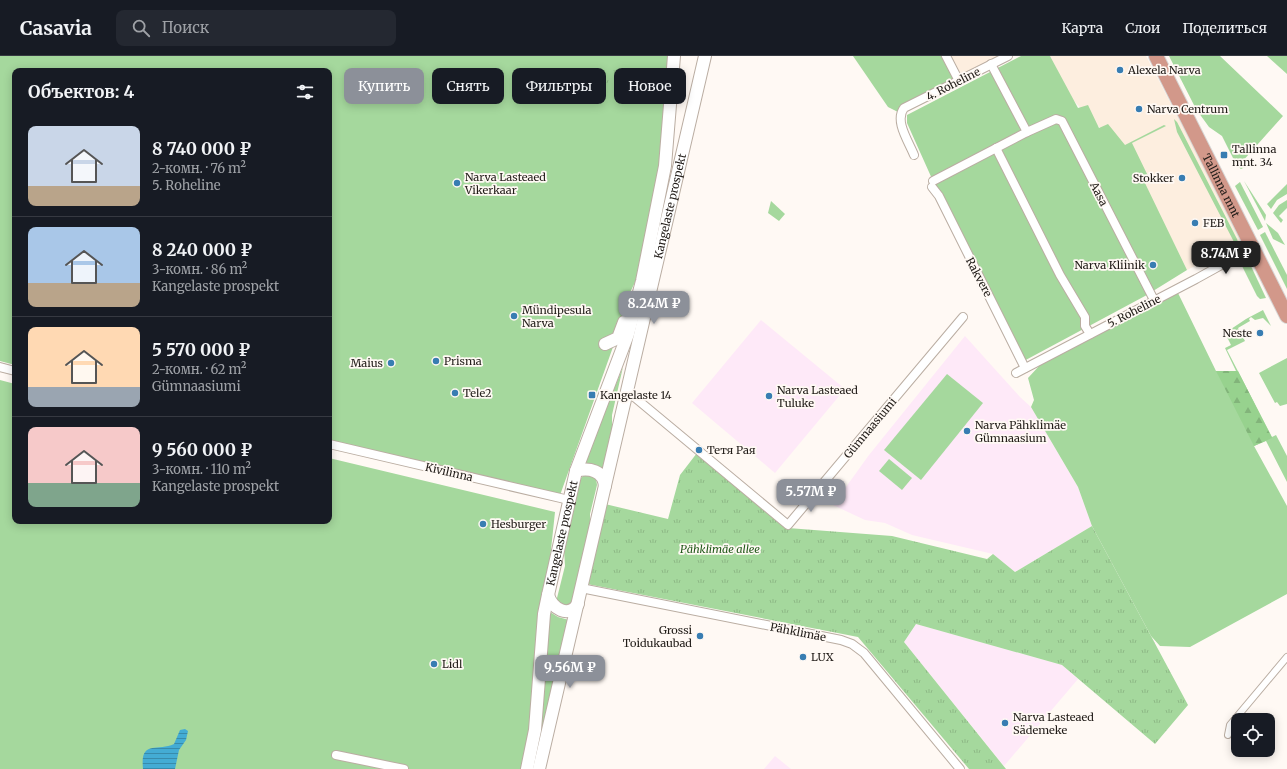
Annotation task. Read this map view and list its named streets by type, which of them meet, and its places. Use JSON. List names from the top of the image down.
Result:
{
  "streets": {
    "highway": ["Tallinna mnt"],
    "main road": ["Kangelaste prospekt"],
    "street": [
      "4. Roheline",
      "Aasa",
      "Rakvere",
      "5. Roheline",
      "Gümnaasiumi",
      "Kivilinna",
      "Pähklimäe"
    ]
  },
  "crossings": [
    ["Tallinna mnt", "5. Roheline"],
    ["Aasa", "Rakvere"],
    ["Aasa", "5. Roheline"],
    ["Kangelaste prospekt", "Gümnaasiumi"],
    ["Kangelaste prospekt", "Kivilinna"],
    ["Kangelaste prospekt", "Pähklimäe"],
    ["Rakvere", "5. Roheline"]
  ],
  "parks": ["Pähklimäe allee"],
  "places": {
    "other": [
      "Alexela Narva",
      "Narva Centrum",
      "Stokker",
      "Narva Lasteaed Vikerkaar",
      "FEB",
      "Narva Kliinik",
      "Mündipesula Narva",
      "Neste",
      "Prisma",
      "Maius",
      "Tele2",
      "Narva Lasteaed Tuluke",
      "Narva Pähklimäe Gümnaasium",
      "Тетя Рая",
      "Hesburger",
      "Grossi Toidukaubad",
      "LUX",
      "Lidl",
      "Narva Lasteaed Sädemeke"
    ],
    "transit": ["Tallinna mnt. 34", "Kangelaste 14"]
  },
  "page": {
    "header": "Casavia",
    "search": "Поиск",
    "nav": ["Карта", "Слои", "Поделиться"],
    "chip": [
      "Купить",
      "Снять",
      "Фильтры",
      "Новое"
    ],
    "heading": "Объектов: 4",
    "list": [
      {
        "name": "8 740 000 ₽",
        "note": "2-комн. · 76 m² · 5. Roheline"
      },
      {
        "name": "8 240 000 ₽",
        "note": "3-комн. · 86 m² · Kangelaste prospekt"
      },
      {
        "name": "5 570 000 ₽",
        "note": "2-комн. · 62 m² · Gümnaasiumi"
      },
      {
        "name": "9 560 000 ₽",
        "note": "3-комн. · 110 m² · Kangelaste prospekt"
      }
    ],
    "price": [
      "8.74M ₽",
      "8.24M ₽",
      "5.57M ₽",
      "9.56M ₽"
    ]
  }
}
